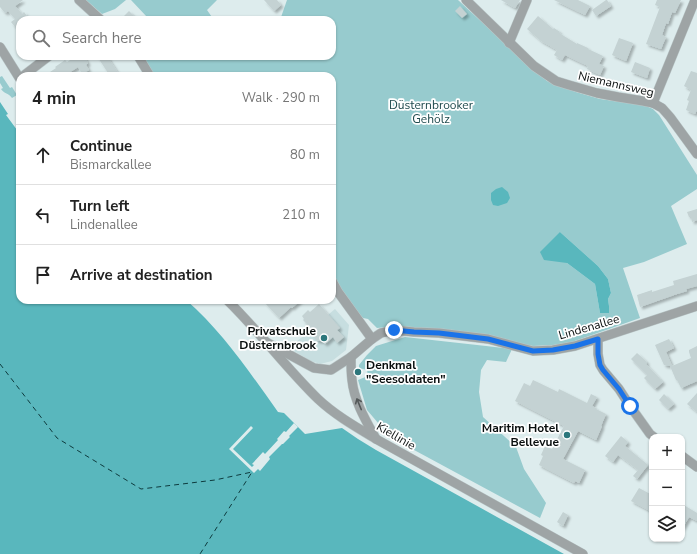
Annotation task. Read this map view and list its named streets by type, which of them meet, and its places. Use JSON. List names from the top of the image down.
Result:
{
  "streets": {
    "street": ["Niemannsweg", "Lindenallee", "Kiellinie"]
  },
  "crossings": [
    ["Lindenallee", "Kiellinie"]
  ],
  "parks": ["Düsternbrooker Gehölz"],
  "places": ["Privatschule Düsternbrook", "Denkmal \"Seesoldaten\"", "Maritim Hotel Bellevue"],
  "page": {
    "search": "Search here",
    "heading": ["4 min", "Walk · 290 m"],
    "list": [
      ["Continue", "Bismarckallee", "80 m"],
      ["Turn left", "Lindenallee", "210 m"],
      "Arrive at destination"
    ],
    "map_buttons": ["+", "−"]
  }
}
